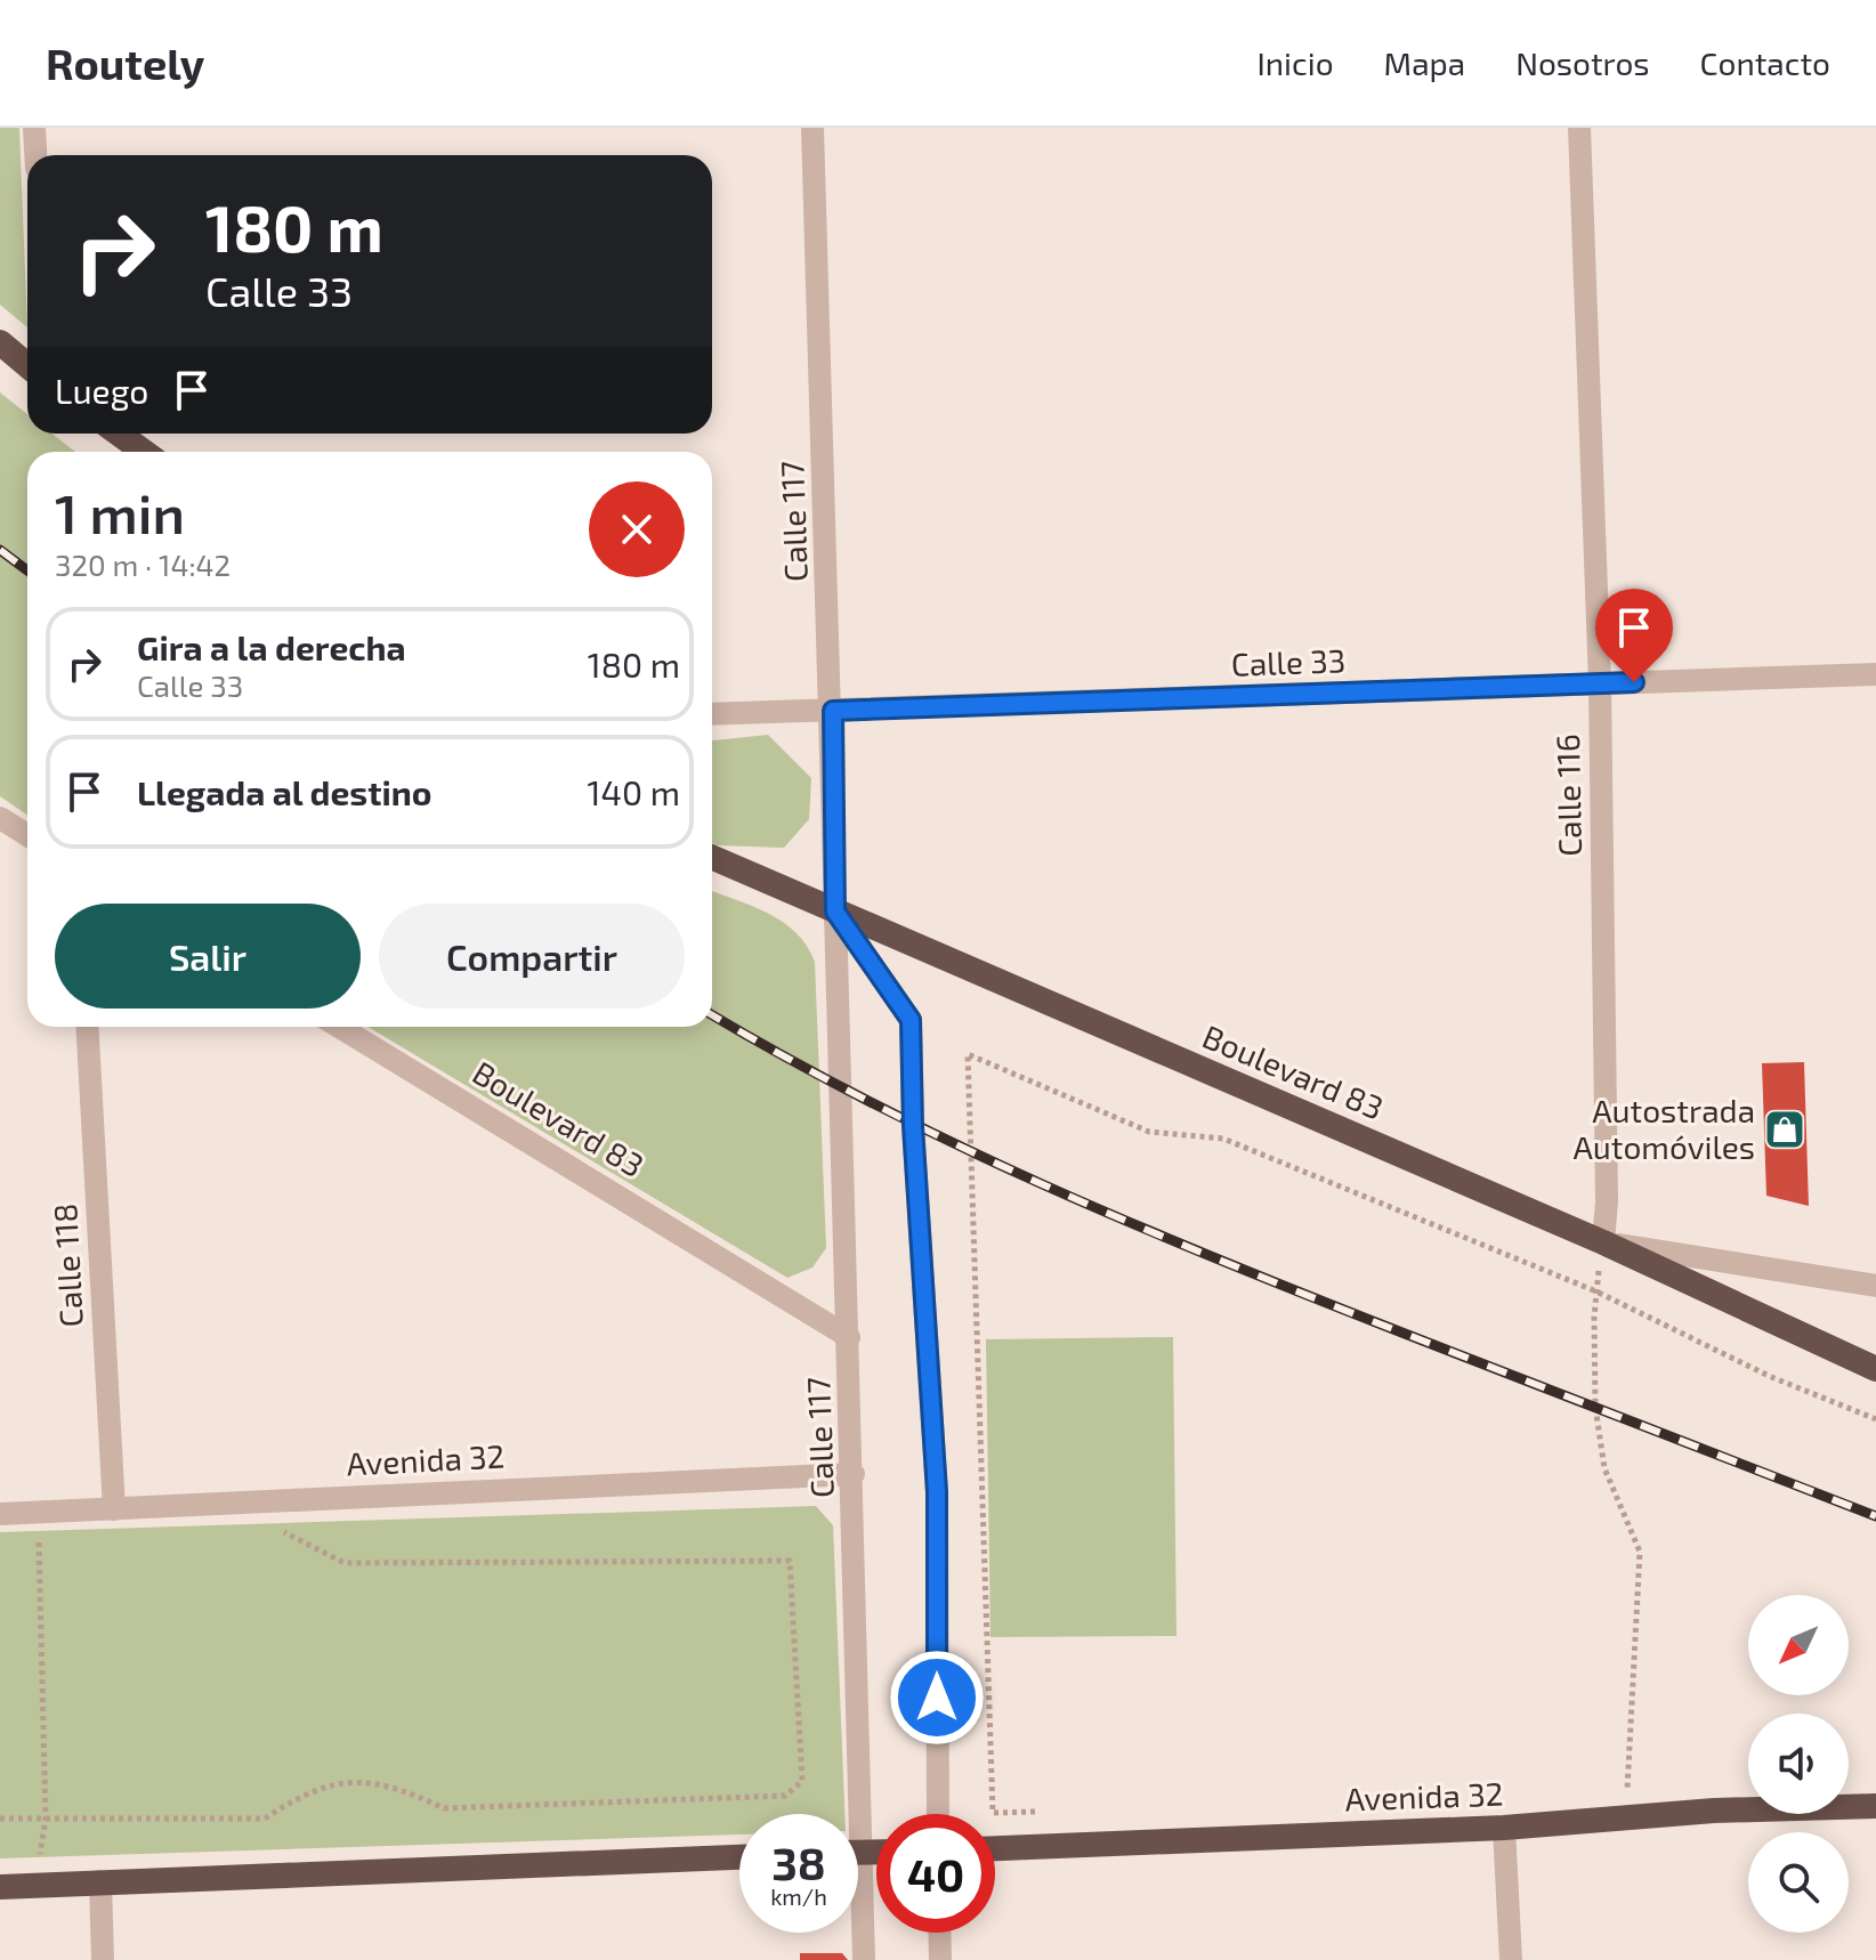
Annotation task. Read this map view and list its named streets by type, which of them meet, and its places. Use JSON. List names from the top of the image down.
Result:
{
  "streets": {
    "highway": ["Boulevard 83", "Avenida 32"],
    "street": [
      "Calle 117",
      "Calle 33",
      "Calle 116",
      "Calle 118"
    ]
  },
  "crossings": [
    ["Calle 117", "Calle 33"],
    ["Calle 117", "Boulevard 83"],
    ["Calle 117", "Avenida 32"],
    ["Calle 33", "Calle 116"],
    ["Calle 116", "Boulevard 83"],
    ["Calle 118", "Avenida 32"]
  ],
  "places": {
    "shop": ["Autostrada Automóviles"]
  },
  "north": "bottom left",
  "page": {
    "header": "Routely",
    "nav": [
      "Inicio",
      "Mapa",
      "Nosotros",
      "Contacto"
    ],
    "turn": ["180 m", "Calle 33"],
    "then": "Luego",
    "heading": ["1 min", "320 m · 14:42"],
    "list": [
      {
        "name": "Gira a la derecha",
        "note": "Calle 33",
        "value": "180 m"
      },
      {
        "name": "Llegada al destino",
        "value": "140 m"
      }
    ],
    "buttons": ["Salir", "Compartir"],
    "speed": "38 km/h",
    "limit": "40"
  }
}
